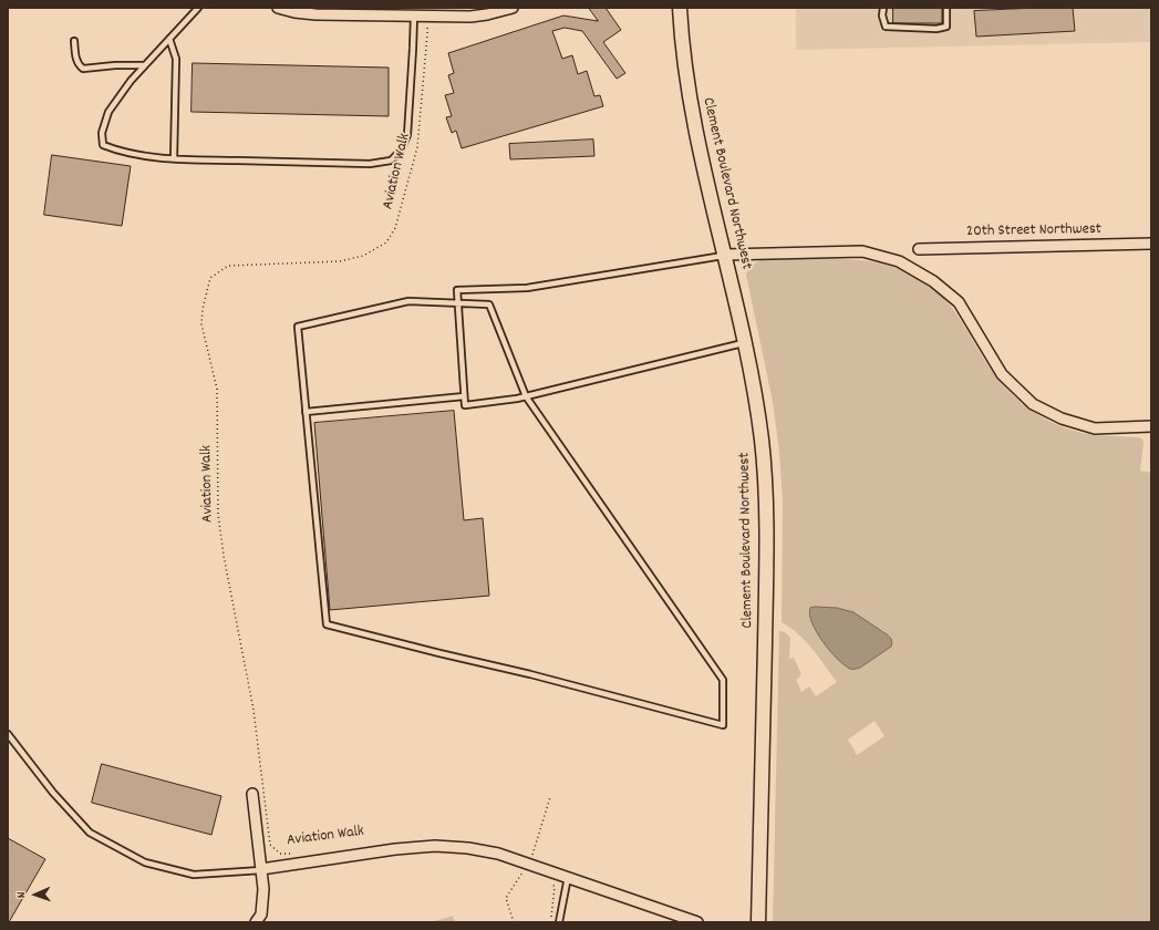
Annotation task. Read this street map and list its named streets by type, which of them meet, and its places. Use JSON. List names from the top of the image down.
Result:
{
  "streets": {
    "street": ["Clement Boulevard Northwest", "20th Street Northwest"],
    "path": ["Aviation Walk"]
  },
  "north": "left"
}
